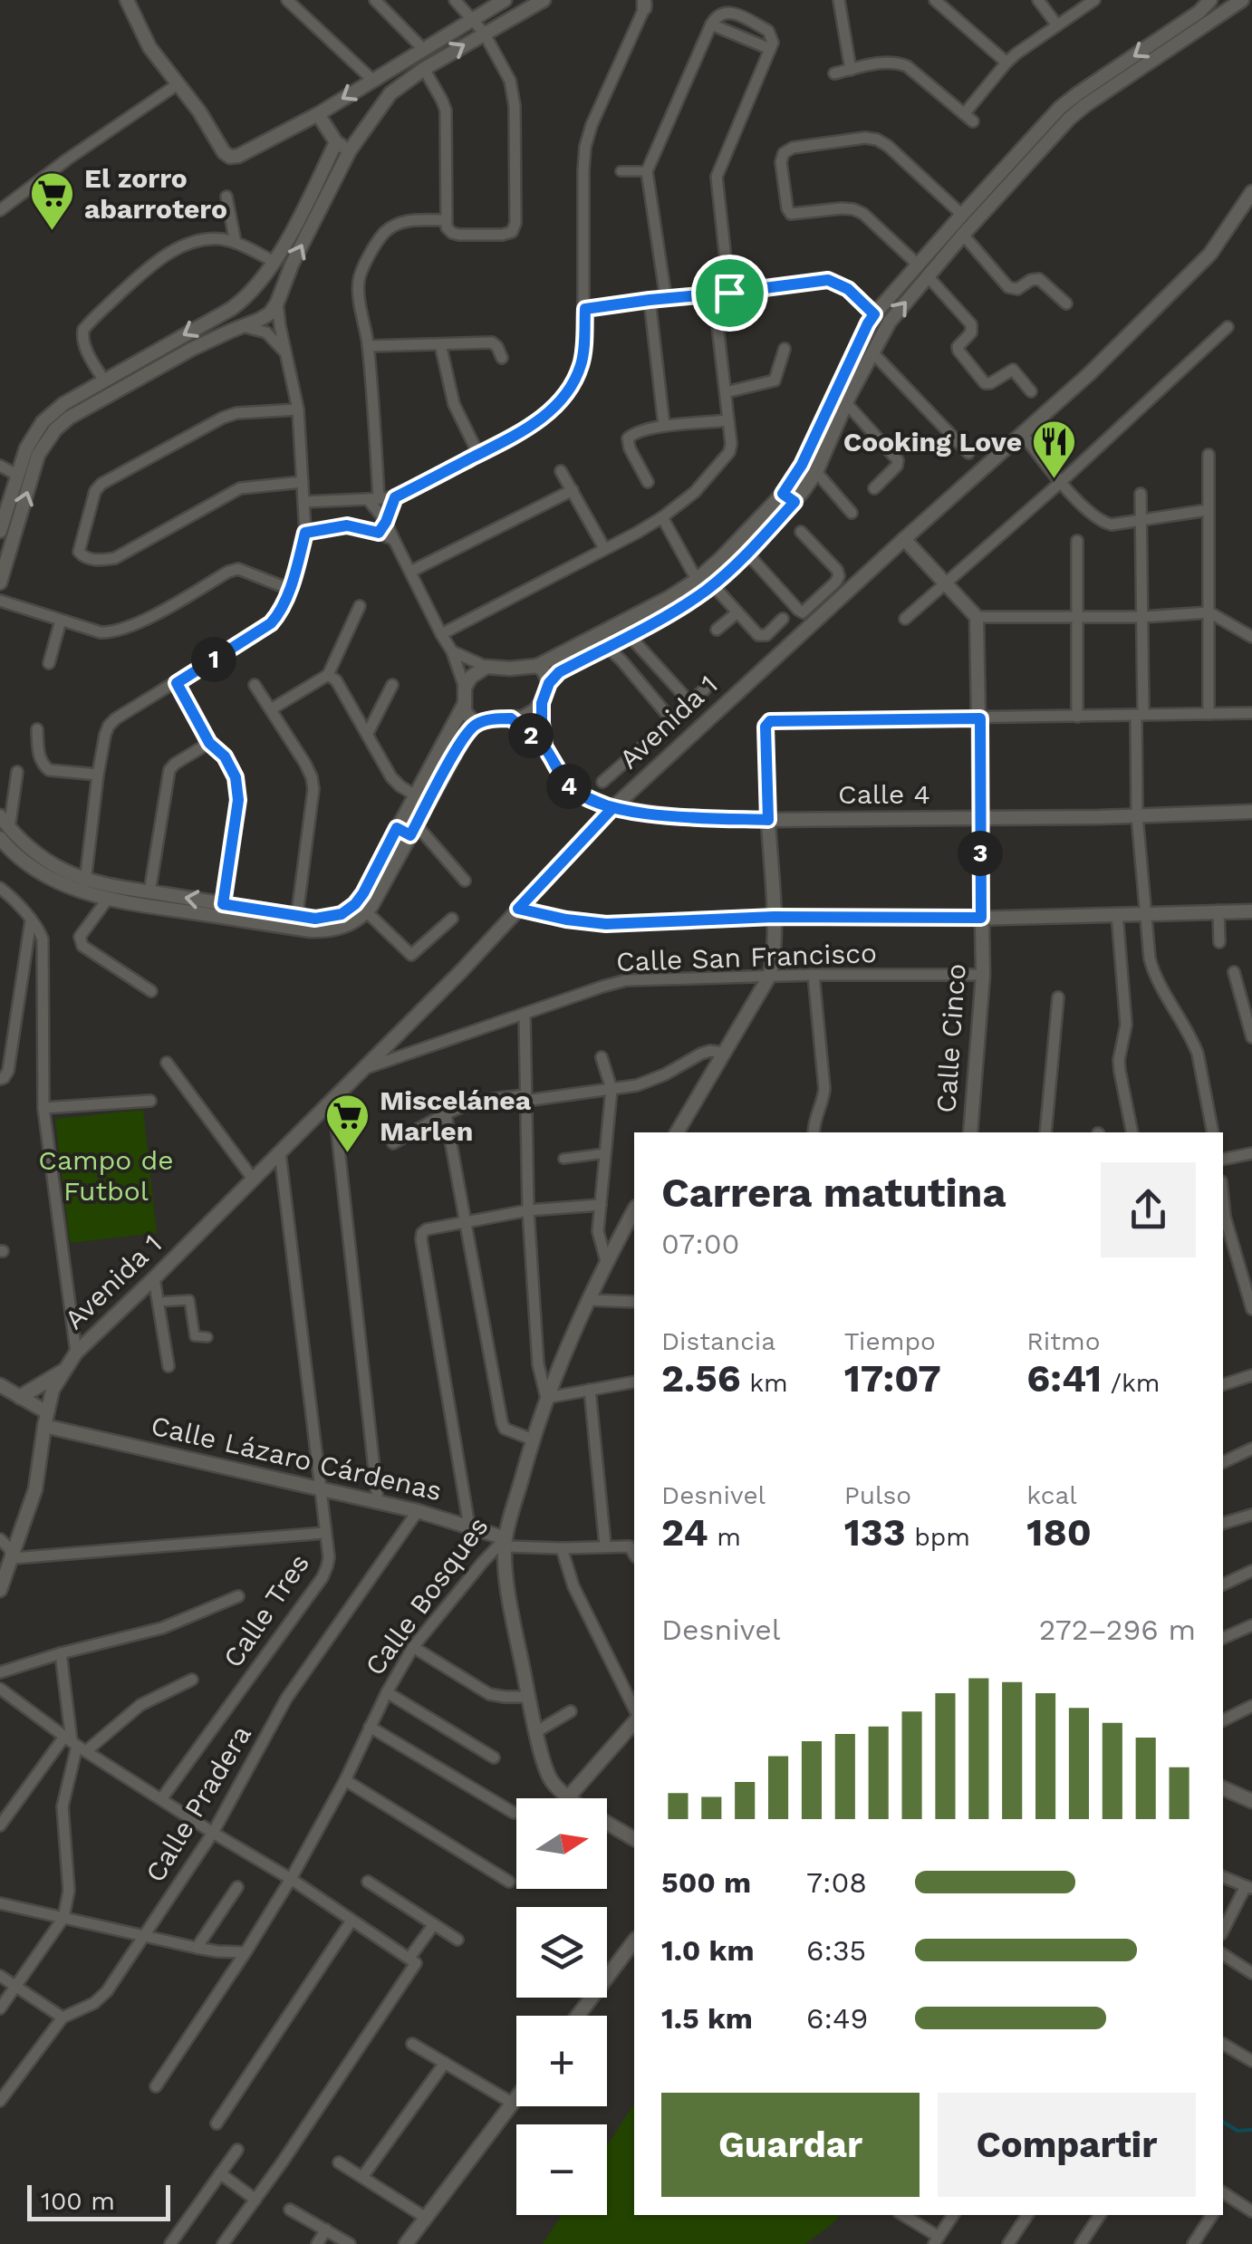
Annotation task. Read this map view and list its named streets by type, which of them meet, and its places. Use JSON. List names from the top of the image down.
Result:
{
  "streets": {
    "street": [
      "Avenida 1",
      "Calle 4",
      "Calle San Francisco",
      "Calle Cinco",
      "Calle Lázaro Cárdenas",
      "Calle Bosques",
      "Calle Tres",
      "Calle Pradera"
    ]
  },
  "crossings": [
    ["Avenida 1", "Calle 4"],
    ["Avenida 1", "Calle San Francisco"],
    ["Avenida 1", "Calle Lázaro Cárdenas"],
    ["Avenida 1", "Calle Tres"],
    ["Calle 4", "Calle Cinco"],
    ["Calle San Francisco", "Calle Cinco"],
    ["Calle Lázaro Cárdenas", "Calle Bosques"],
    ["Calle Lázaro Cárdenas", "Calle Tres"],
    ["Calle Lázaro Cárdenas", "Calle Pradera"]
  ],
  "parks": ["Campo de Futbol"],
  "places": {
    "supermarket": ["El zorro abarrotero", "Miscelánea Marlen"],
    "restaurant": ["Cooking Love"]
  },
  "scale_bar": "100 m",
  "north": "right",
  "page": {
    "pins": [
      "1",
      "2",
      "4",
      "3"
    ],
    "heading": ["Carrera matutina", "07:00"],
    "stats": [
      ["Distancia", "2.56 km"],
      ["Tiempo", "17:07"],
      ["Ritmo", "6:41 /km"],
      ["Desnivel", "24 m"],
      ["Pulso", "133 bpm"],
      ["kcal", "180"]
    ],
    "chart": ["Desnivel", "272–296 m"],
    "map_buttons": ["+", "−"],
    "list": [
      {
        "name": "500 m",
        "note": "7:08"
      },
      {
        "name": "1.0 km",
        "note": "6:35"
      },
      {
        "name": "1.5 km",
        "note": "6:49"
      }
    ],
    "buttons": ["Guardar", "Compartir"],
    "scale": "100 m"
  }
}
